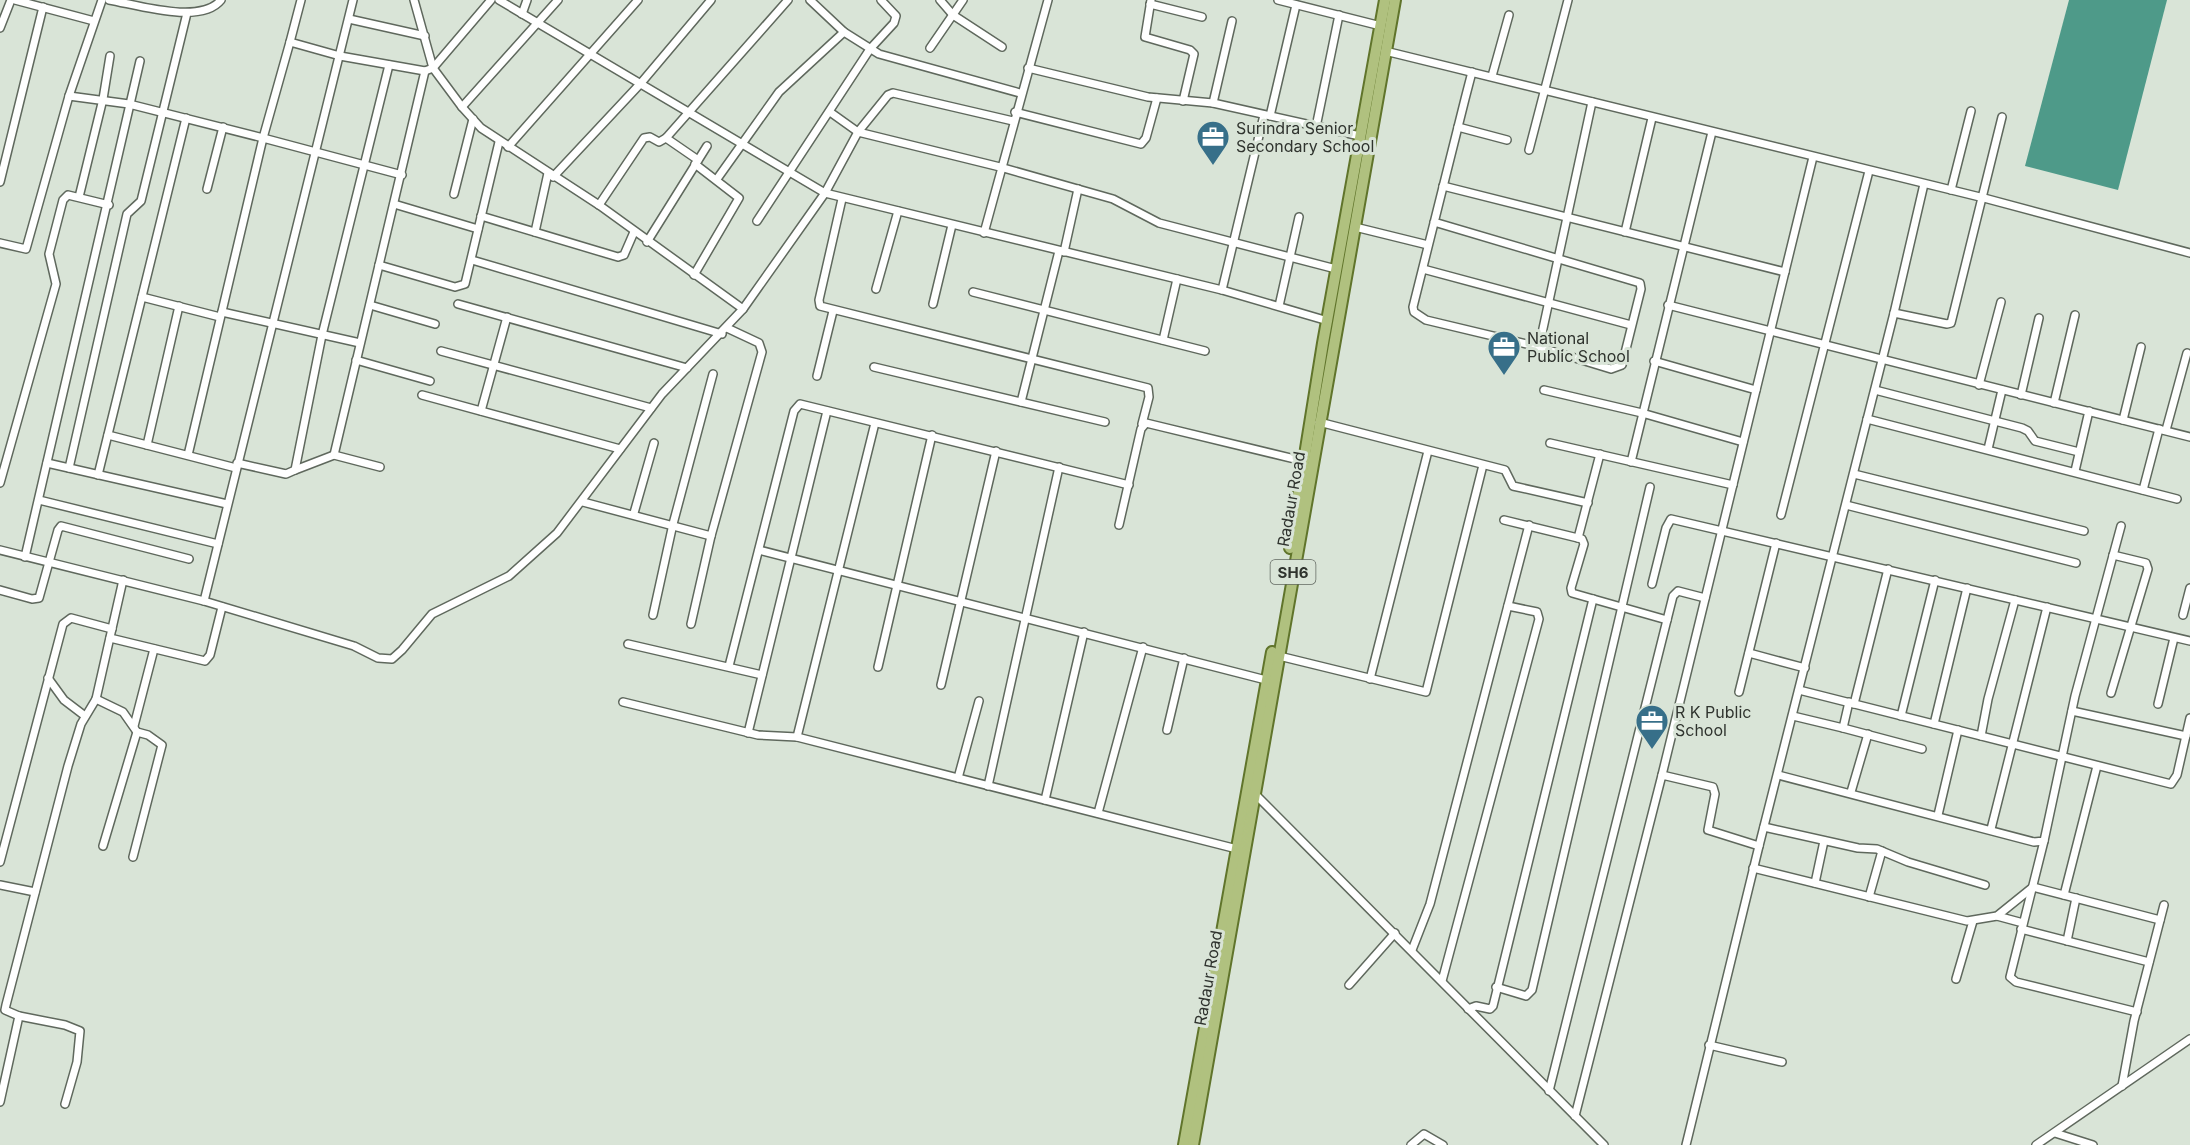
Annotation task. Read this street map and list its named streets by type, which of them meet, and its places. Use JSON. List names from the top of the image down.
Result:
{
  "streets": {
    "main road": ["Radaur Road", "SH6"]
  },
  "places": {
    "office": ["Surindra Senior Secondary School", "National Public School", "R K Public School"]
  }
}
